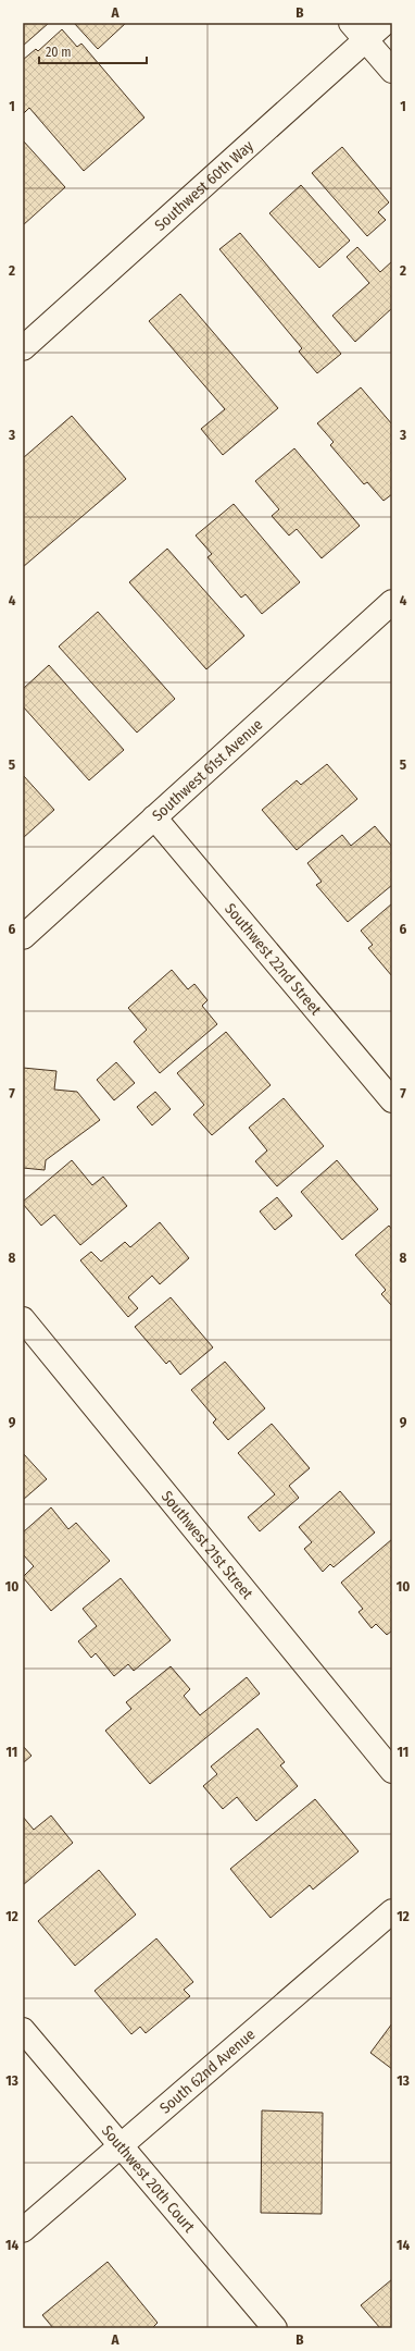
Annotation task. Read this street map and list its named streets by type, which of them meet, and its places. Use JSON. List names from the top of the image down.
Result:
{
  "streets": {
    "street": [
      "Southwest 60th Way",
      "Southwest 61st Avenue",
      "Southwest 22nd Street",
      "Southwest 21st Street",
      "South 62nd Avenue",
      "Southwest 20th Court"
    ]
  },
  "crossings": [
    ["Southwest 61st Avenue", "Southwest 22nd Street"],
    ["South 62nd Avenue", "Southwest 20th Court"]
  ],
  "scale_bar": "20 m",
  "grid": {
    "columns": ["A", "B"],
    "rows": [
      "1",
      "2",
      "3",
      "4",
      "5",
      "6",
      "7",
      "8",
      "9",
      "10",
      "11",
      "12",
      "13",
      "14"
    ]
  }
}
